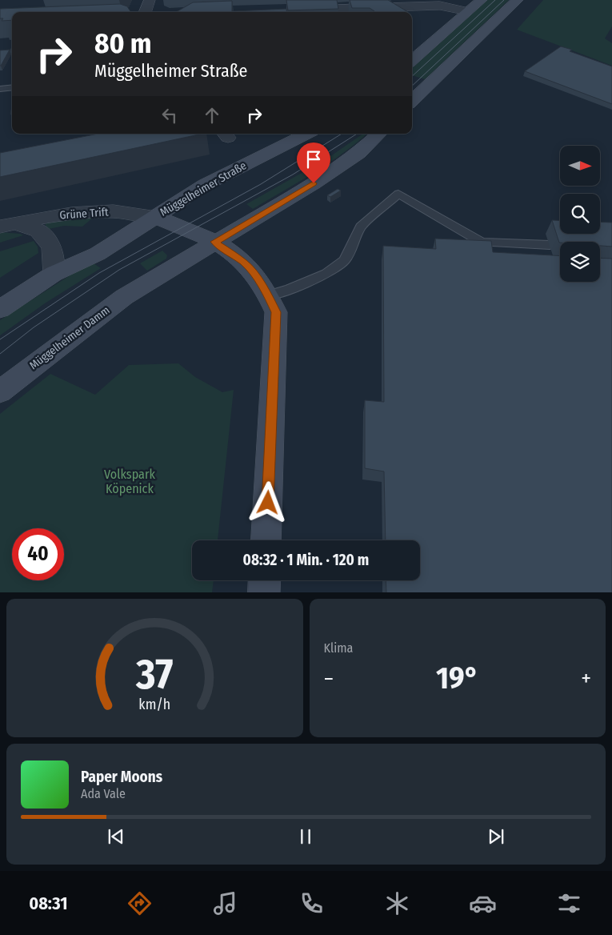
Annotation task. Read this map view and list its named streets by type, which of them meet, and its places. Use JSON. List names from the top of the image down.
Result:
{
  "streets": {
    "main road": ["Müggelheimer Straße", "Müggelheimer Damm"],
    "street": ["Grüne Trift"]
  },
  "crossings": [
    ["Müggelheimer Straße", "Grüne Trift"]
  ],
  "parks": ["Volkspark Köpenick"],
  "north": "right",
  "page": {
    "turn": ["80 m", "Müggelheimer Straße"],
    "limit": "40",
    "trip": "08:32 · 1 Min. · 120 m",
    "tile": "Klima",
    "heat": ["−", "19°", "+"],
    "song": ["Paper Moons", "Ada Vale"],
    "tabs": "08:31",
    "gauge": ["37", "km/h"]
  }
}
